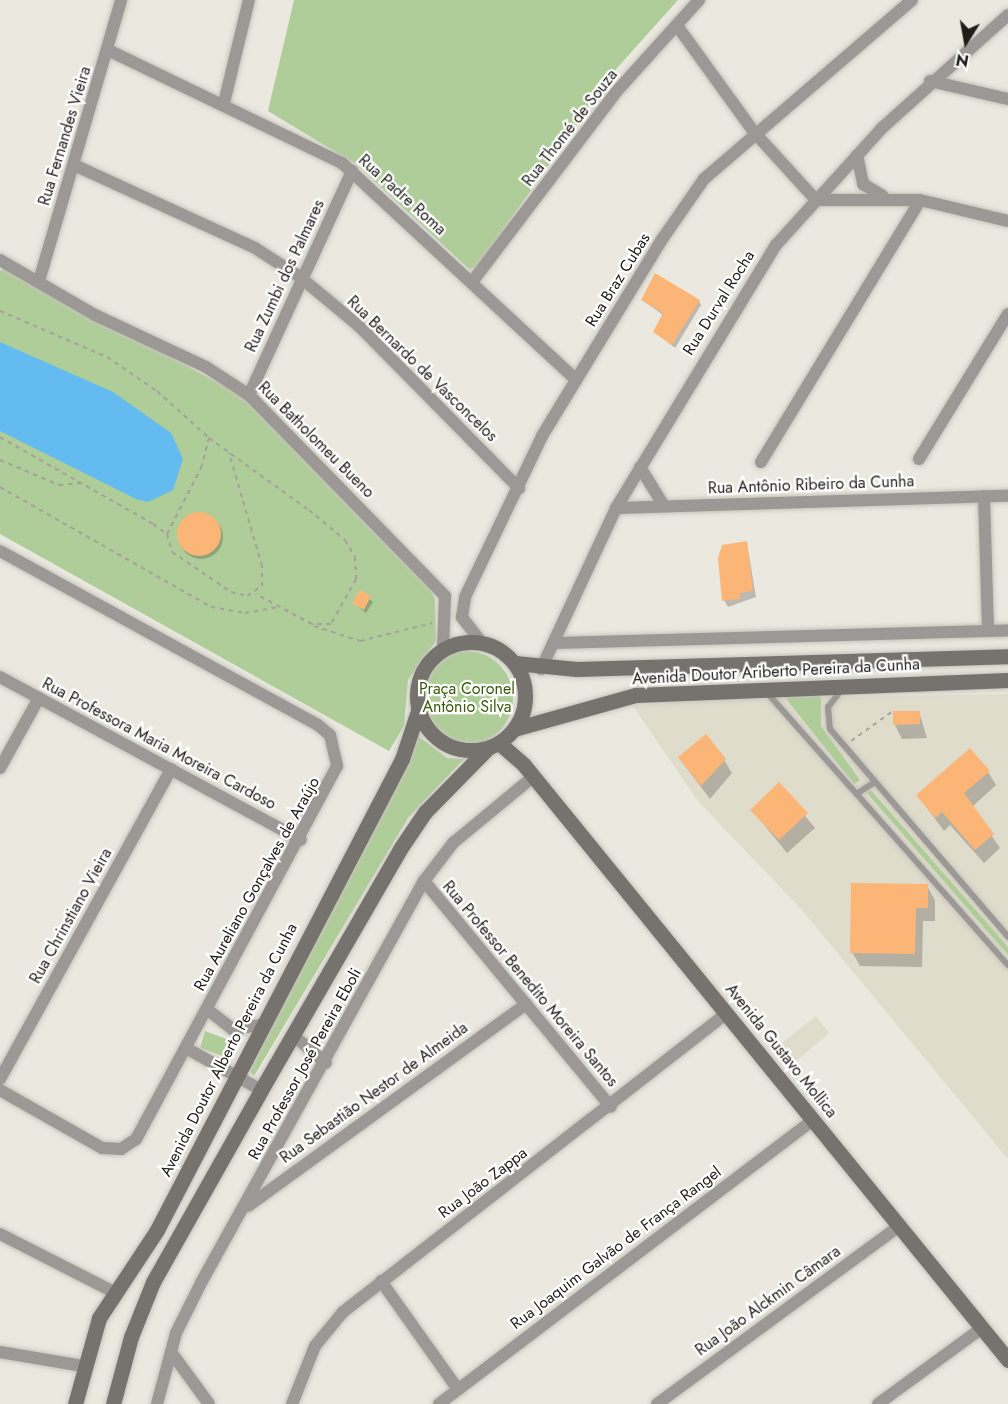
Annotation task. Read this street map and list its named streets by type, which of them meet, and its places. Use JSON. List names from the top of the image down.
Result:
{
  "streets": {
    "main road": ["Avenida Doutor Ariberto Pereira da Cunha", "Avenida Doutor Alberto Pereira da Cunha", "Avenida Gustavo Mollica"],
    "street": [
      "Rua Thomé de Souza",
      "Rua Fernandes Vieira",
      "Rua Padre Roma",
      "Rua Zumbi dos Palmares",
      "Rua Braz Cubas",
      "Rua Durval Rocha",
      "Rua Bernardo de Vasconcelos",
      "Rua Batholomeu Bueno",
      "Rua Antônio Ribeiro da Cunha",
      "Rua Professora Maria Moreira Cardoso",
      "Rua Aureliano Gonçalves de Araújo",
      "Rua Chrinstiano Vieira",
      "Rua Professor Benedito Moreira Santos",
      "Rua Professor José Pereira Eboli",
      "Rua Sebastião Nestor de Almeida",
      "Rua João Zappa",
      "Rua Joaquim Galvão de França Rangel",
      "Rua João Alckmin Câmara"
    ]
  },
  "crossings": [
    ["Rua Thomé de Souza", "Rua Padre Roma"],
    ["Rua Fernandes Vieira", "Rua Padre Roma"],
    ["Rua Fernandes Vieira", "Rua Bernardo de Vasconcelos"],
    ["Rua Fernandes Vieira", "Rua Batholomeu Bueno"],
    ["Rua Padre Roma", "Rua Zumbi dos Palmares"],
    ["Rua Padre Roma", "Rua Braz Cubas"],
    ["Rua Zumbi dos Palmares", "Rua Bernardo de Vasconcelos"],
    ["Rua Zumbi dos Palmares", "Rua Batholomeu Bueno"],
    ["Rua Braz Cubas", "Rua Bernardo de Vasconcelos"],
    ["Rua Braz Cubas", "Avenida Doutor Ariberto Pereira da Cunha"],
    ["Rua Braz Cubas", "Avenida Doutor Alberto Pereira da Cunha"],
    ["Rua Braz Cubas", "Avenida Gustavo Mollica"],
    ["Rua Durval Rocha", "Rua Antônio Ribeiro da Cunha"],
    ["Rua Durval Rocha", "Avenida Doutor Ariberto Pereira da Cunha"],
    ["Avenida Doutor Ariberto Pereira da Cunha", "Avenida Doutor Alberto Pereira da Cunha"],
    ["Avenida Doutor Ariberto Pereira da Cunha", "Avenida Gustavo Mollica"],
    ["Rua Professora Maria Moreira Cardoso", "Rua Aureliano Gonçalves de Araújo"],
    ["Rua Professora Maria Moreira Cardoso", "Rua Chrinstiano Vieira"],
    ["Rua Professor Benedito Moreira Santos", "Rua Professor José Pereira Eboli"],
    ["Rua Professor Benedito Moreira Santos", "Rua Sebastião Nestor de Almeida"],
    ["Rua Professor Benedito Moreira Santos", "Rua João Zappa"],
    ["Avenida Doutor Alberto Pereira da Cunha", "Avenida Gustavo Mollica"],
    ["Avenida Gustavo Mollica", "Rua Professor José Pereira Eboli"],
    ["Avenida Gustavo Mollica", "Rua João Zappa"],
    ["Avenida Gustavo Mollica", "Rua Joaquim Galvão de França Rangel"],
    ["Avenida Gustavo Mollica", "Rua João Alckmin Câmara"],
    ["Rua Professor José Pereira Eboli", "Rua Sebastião Nestor de Almeida"]
  ],
  "parks": ["Praça Coronel Antônio Silva"],
  "north": "bottom"
}
